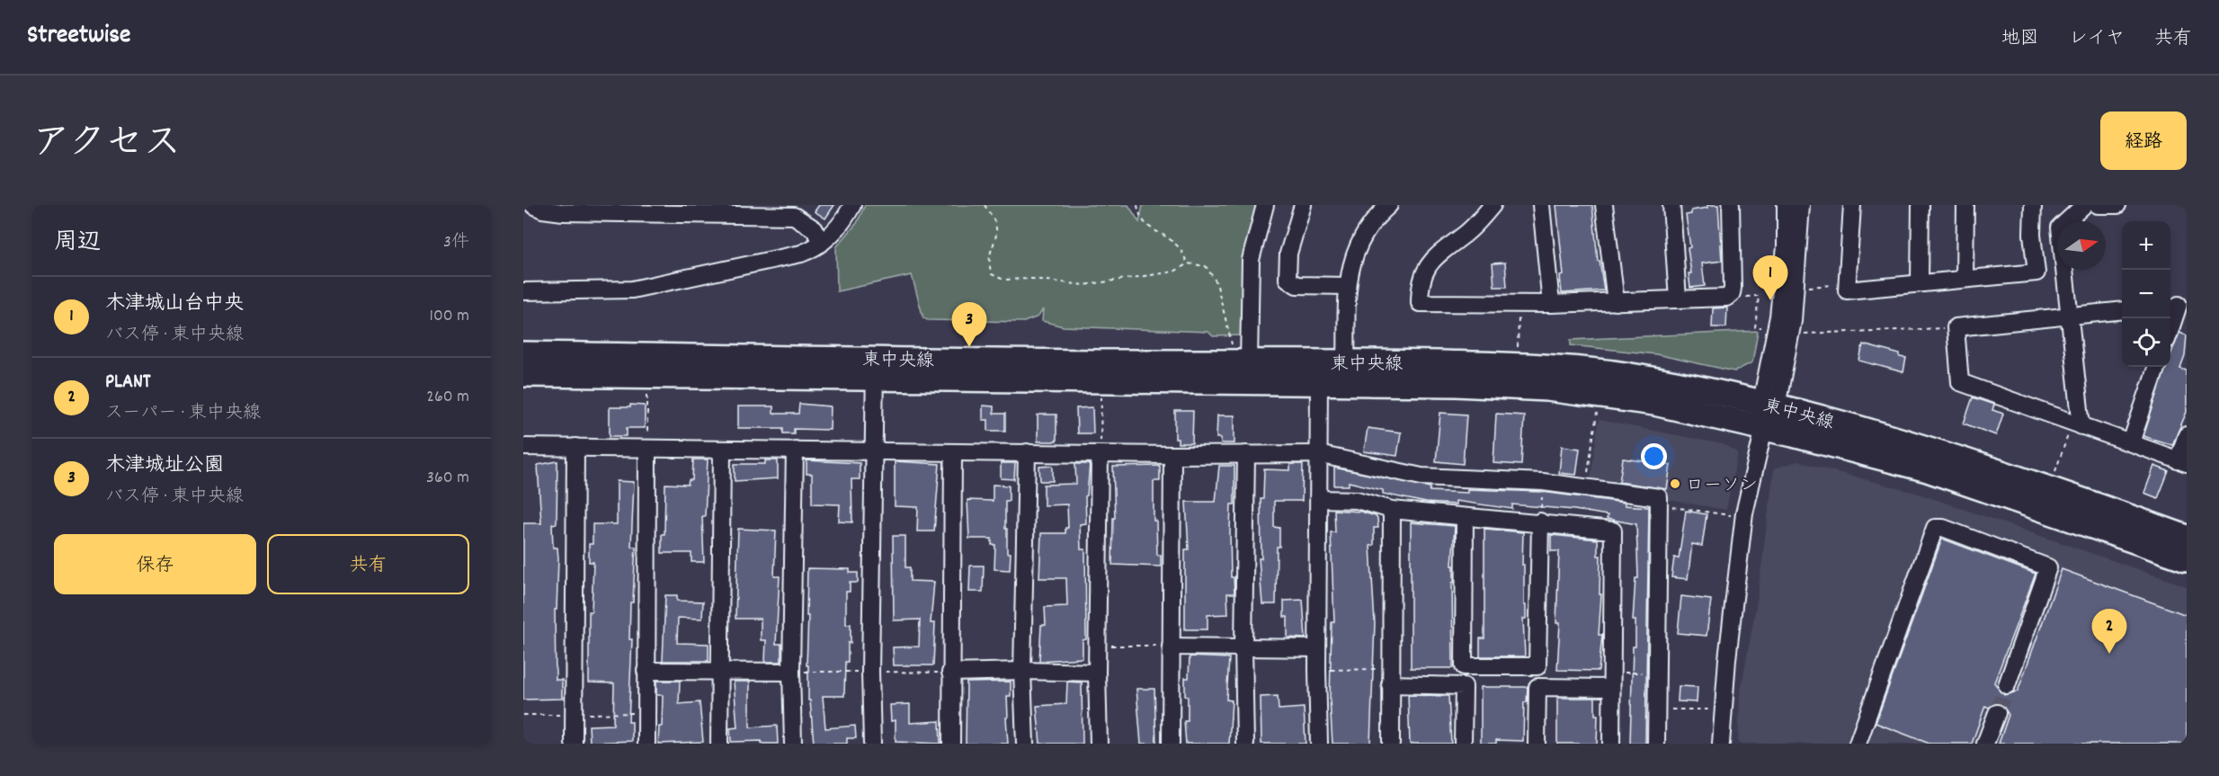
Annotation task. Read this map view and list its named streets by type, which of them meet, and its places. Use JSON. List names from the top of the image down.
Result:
{
  "streets": {
    "highway": ["東中央線"]
  },
  "places": ["ローソン"],
  "north": "right",
  "page": {
    "header": "Streetwise",
    "nav": ["地図", "レイヤ", "共有"],
    "title": "アクセス",
    "buttons": [
      "経路",
      ["保存", "共有"]
    ],
    "heading": ["周辺", "3件"],
    "map_buttons": ["+", "−"],
    "pins": ["1", "3", "2"],
    "list": [
      {
        "mark": "1",
        "name": "木津城山台中央",
        "note": "バス停 · 東中央線",
        "value": "100 m"
      },
      {
        "mark": "2",
        "name": "PLANT",
        "note": "スーパー · 東中央線",
        "value": "260 m"
      },
      {
        "mark": "3",
        "name": "木津城址公園",
        "note": "バス停 · 東中央線",
        "value": "360 m"
      }
    ]
  }
}
